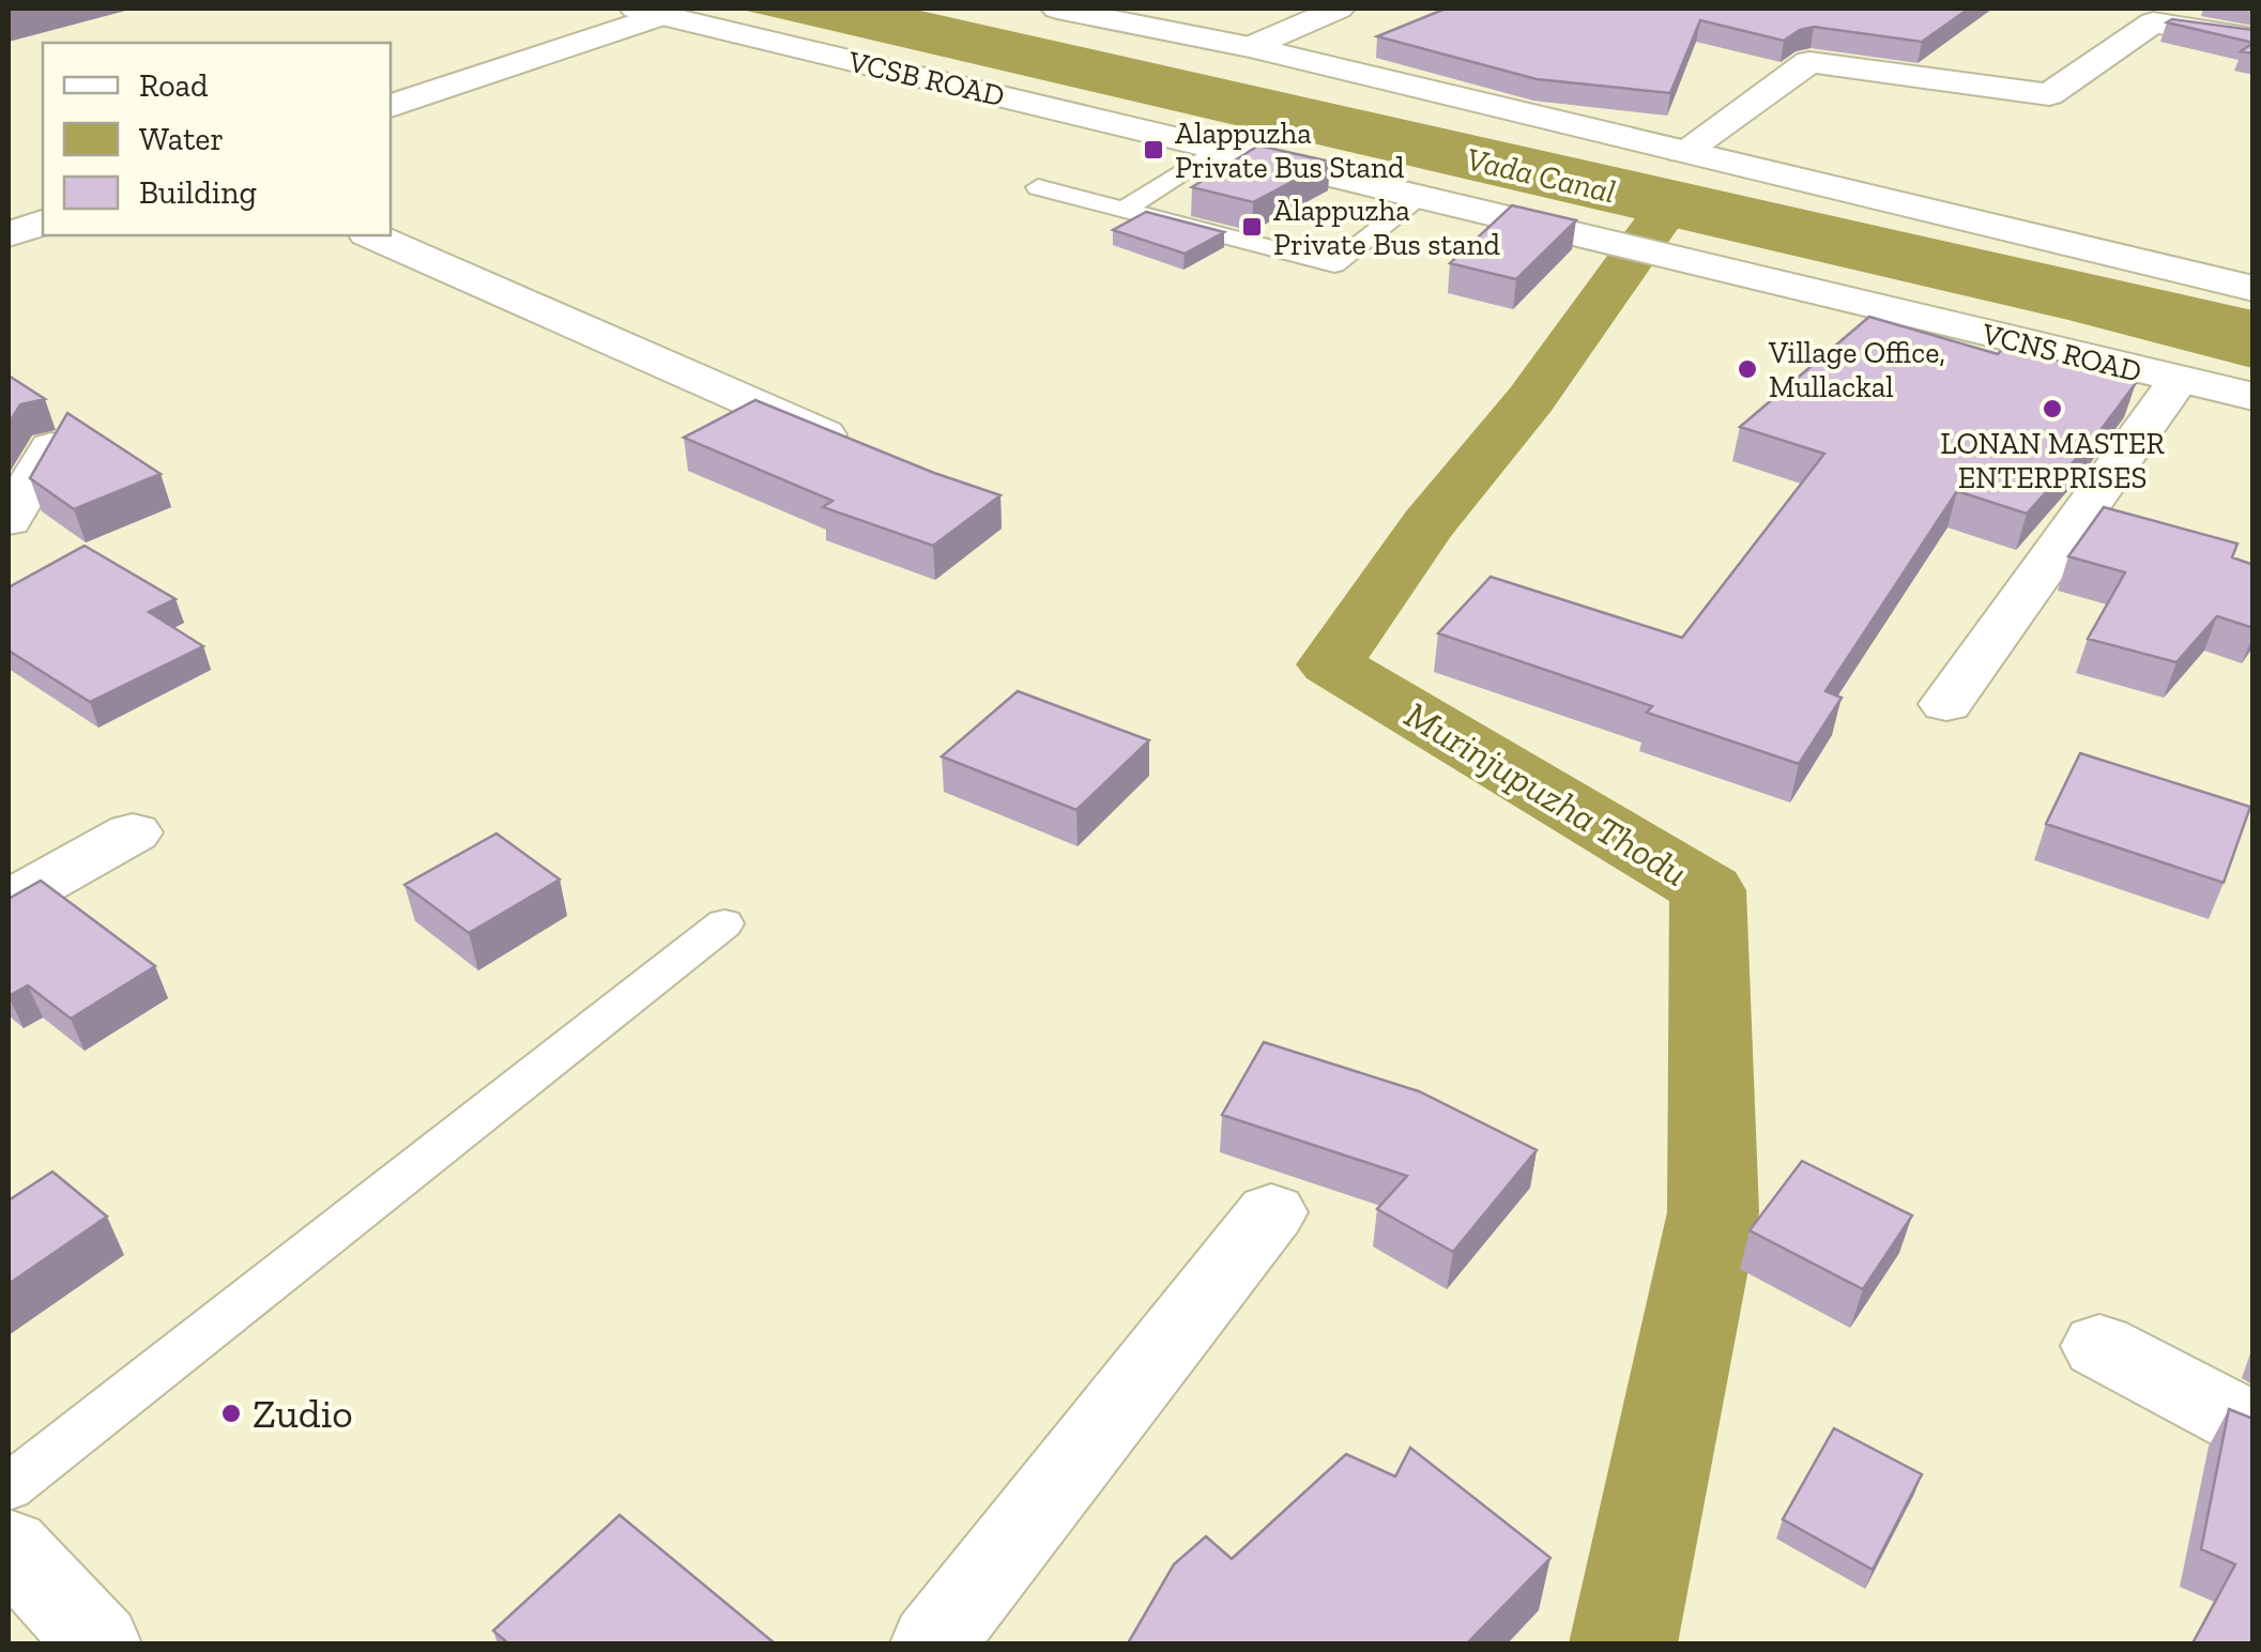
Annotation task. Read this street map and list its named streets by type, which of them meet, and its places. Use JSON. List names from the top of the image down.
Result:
{
  "streets": {
    "street": ["VCSB ROAD", "VCNS ROAD"]
  },
  "water": ["Vada Canal", "Murinjupuzha Thodu"],
  "places": {
    "transit": ["Alappuzha Private Bus Stand", "Alappuzha Private Bus stand"],
    "other": ["Village Office, Mullackal", "LONAN MASTER ENTERPRISES", "Zudio"]
  },
  "legend": ["Road", "Water", "Building"]
}
